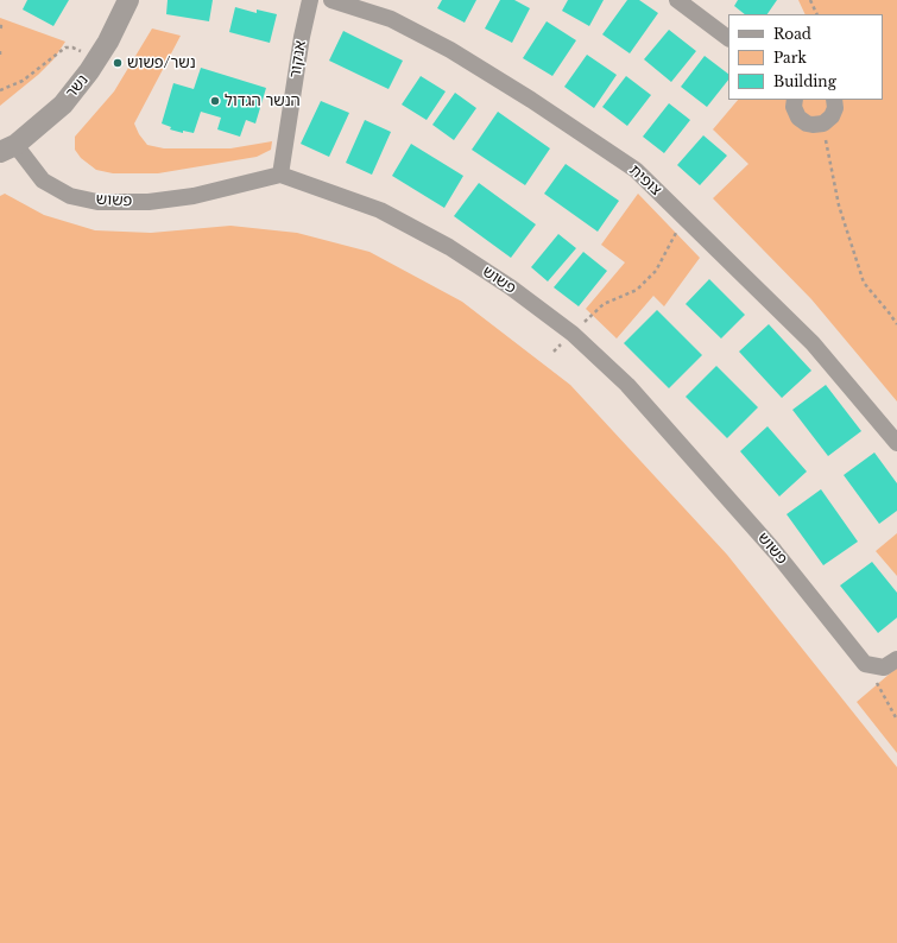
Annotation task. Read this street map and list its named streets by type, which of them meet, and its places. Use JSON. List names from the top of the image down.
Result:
{
  "streets": {
    "street": [
      "אנקור",
      "נשר",
      "צופית",
      "פשוש"
    ]
  },
  "crossings": [
    ["אנקור", "פשוש"],
    ["נשר", "פשוש"]
  ],
  "places": ["נשר/פשוש", "הנשר הגדול"],
  "legend": ["Road", "Park", "Building"]
}
